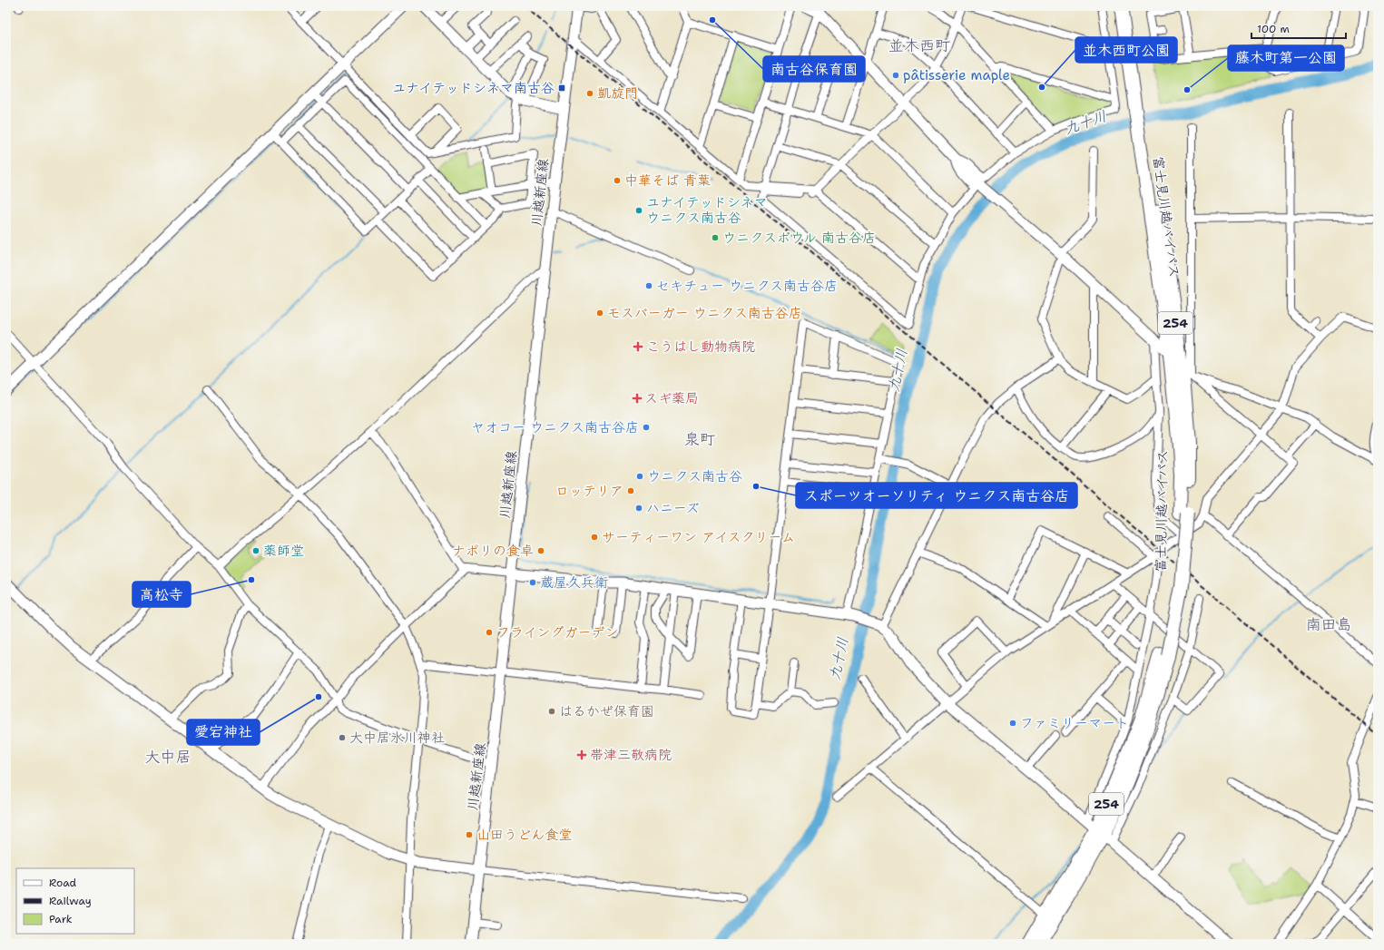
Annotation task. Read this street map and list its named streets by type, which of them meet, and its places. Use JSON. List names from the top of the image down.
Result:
{
  "streets": {
    "highway": ["富士見川越バイパス", "254"],
    "street": ["川越新座線"]
  },
  "districts": [
    "並木西町",
    "泉町",
    "南田島",
    "大中居"
  ],
  "water": ["九十川"],
  "places": {
    "other": [
      "南古谷保育園",
      "pâtisserie maple",
      "並木西町公園",
      "藤木町第一公園",
      "凱旋門",
      "中華そば 青葉",
      "ユナイテッドシネマ ウニクス南古谷",
      "ウニクスボウル 南古谷店",
      "セキチュー ウニクス南古谷店",
      "モスバーガー ウニクス南古谷店",
      "ヤオコー ウニクス南古谷店",
      "ウニクス南古谷",
      "スポーツオーソリティ ウニクス南古谷店",
      "ロッテリア",
      "ハニーズ",
      "サーティーワン アイスクリーム",
      "薬師堂",
      "ナポリの食卓",
      "高松寺",
      "蔵屋久兵衛",
      "フライングガーデン",
      "愛宕神社",
      "はるかぜ保育園",
      "ファミリーマート",
      "大中居氷川神社",
      "山田うどん食堂"
    ],
    "transit": ["ユナイテッドシネマ南古谷"],
    "health": ["こうはし動物病院", "スギ薬局", "帯津三敬病院"]
  },
  "legend": ["Road", "Railway", "Park"],
  "scale_bar": "100 m"
}
